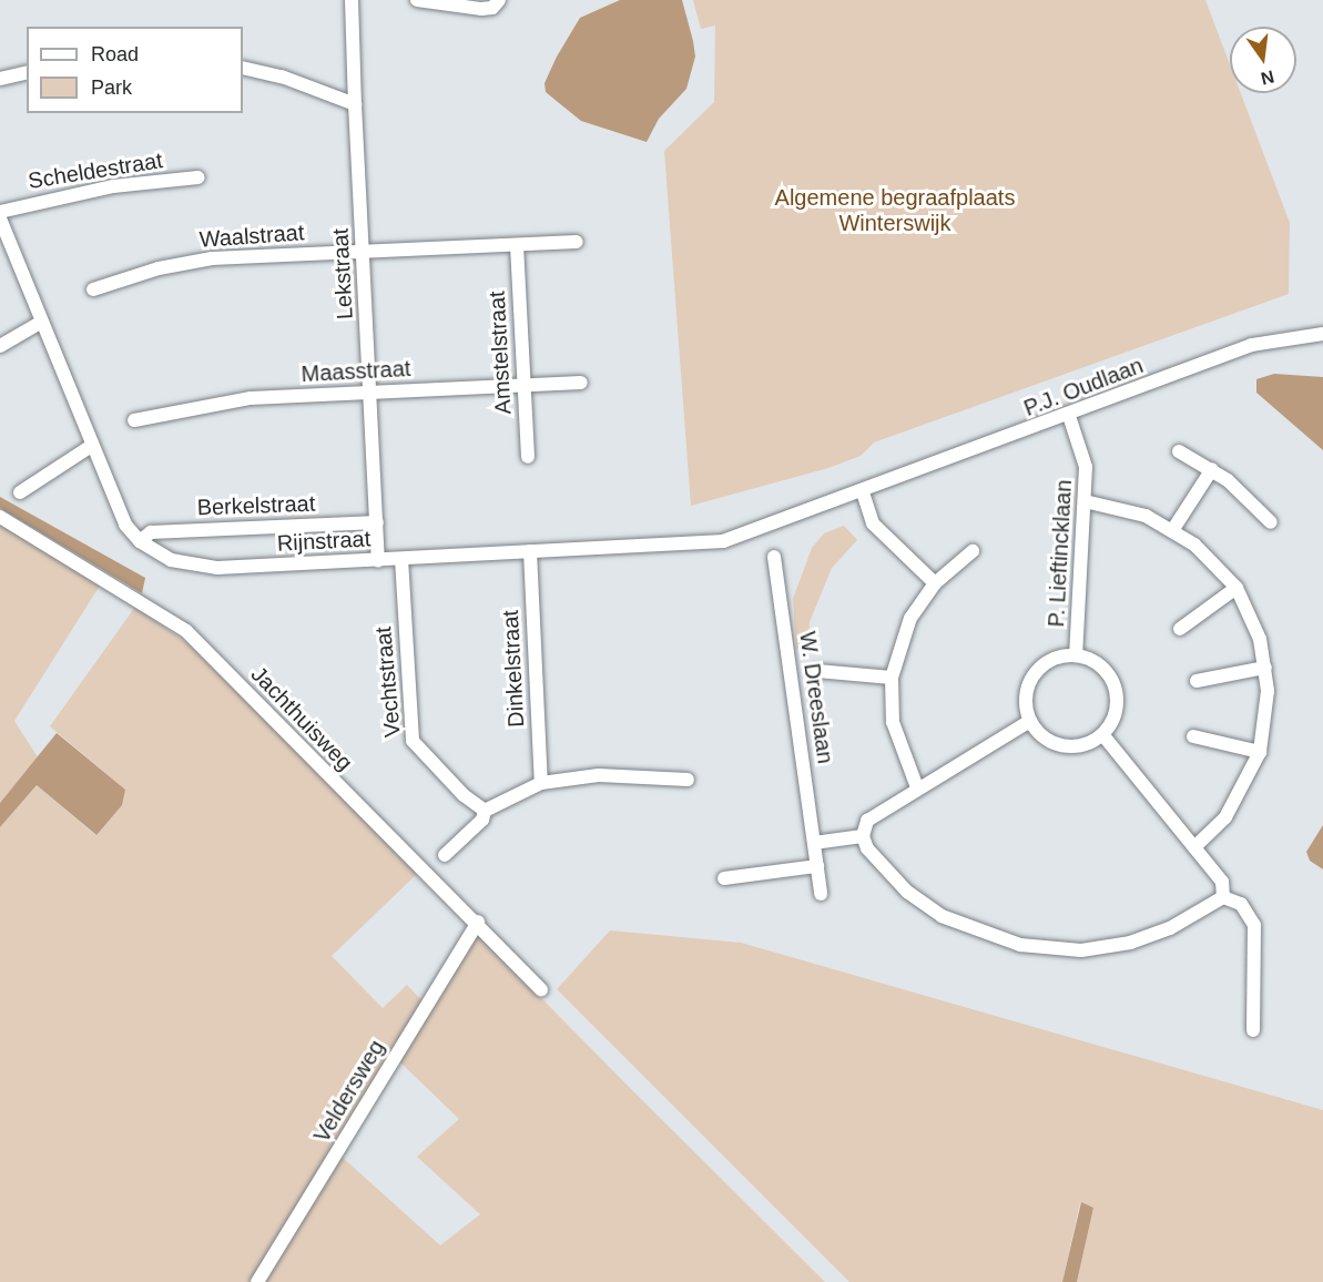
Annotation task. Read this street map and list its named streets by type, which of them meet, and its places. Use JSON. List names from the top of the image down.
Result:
{
  "streets": {
    "street": [
      "Scheldestraat",
      "Waalstraat",
      "Lekstraat",
      "Amstelstraat",
      "Maasstraat",
      "P.J. Oudlaan",
      "Berkelstraat",
      "Rijnstraat",
      "P. Lieftincklaan",
      "Dinkelstraat",
      "Vechtstraat",
      "W. Dreeslaan",
      "Jachthuisweg",
      "Veldersweg"
    ]
  },
  "crossings": [
    ["Waalstraat", "Lekstraat"],
    ["Waalstraat", "Amstelstraat"],
    ["Lekstraat", "Maasstraat"],
    ["Lekstraat", "Berkelstraat"],
    ["Lekstraat", "Rijnstraat"],
    ["Amstelstraat", "Maasstraat"],
    ["P.J. Oudlaan", "Rijnstraat"],
    ["P.J. Oudlaan", "P. Lieftincklaan"],
    ["Berkelstraat", "Rijnstraat"],
    ["Rijnstraat", "Dinkelstraat"],
    ["Rijnstraat", "Vechtstraat"],
    ["Jachthuisweg", "Veldersweg"]
  ],
  "parks": ["Algemene begraafplaats Winterswijk"],
  "legend": ["Road", "Park"],
  "north": "bottom"
}
